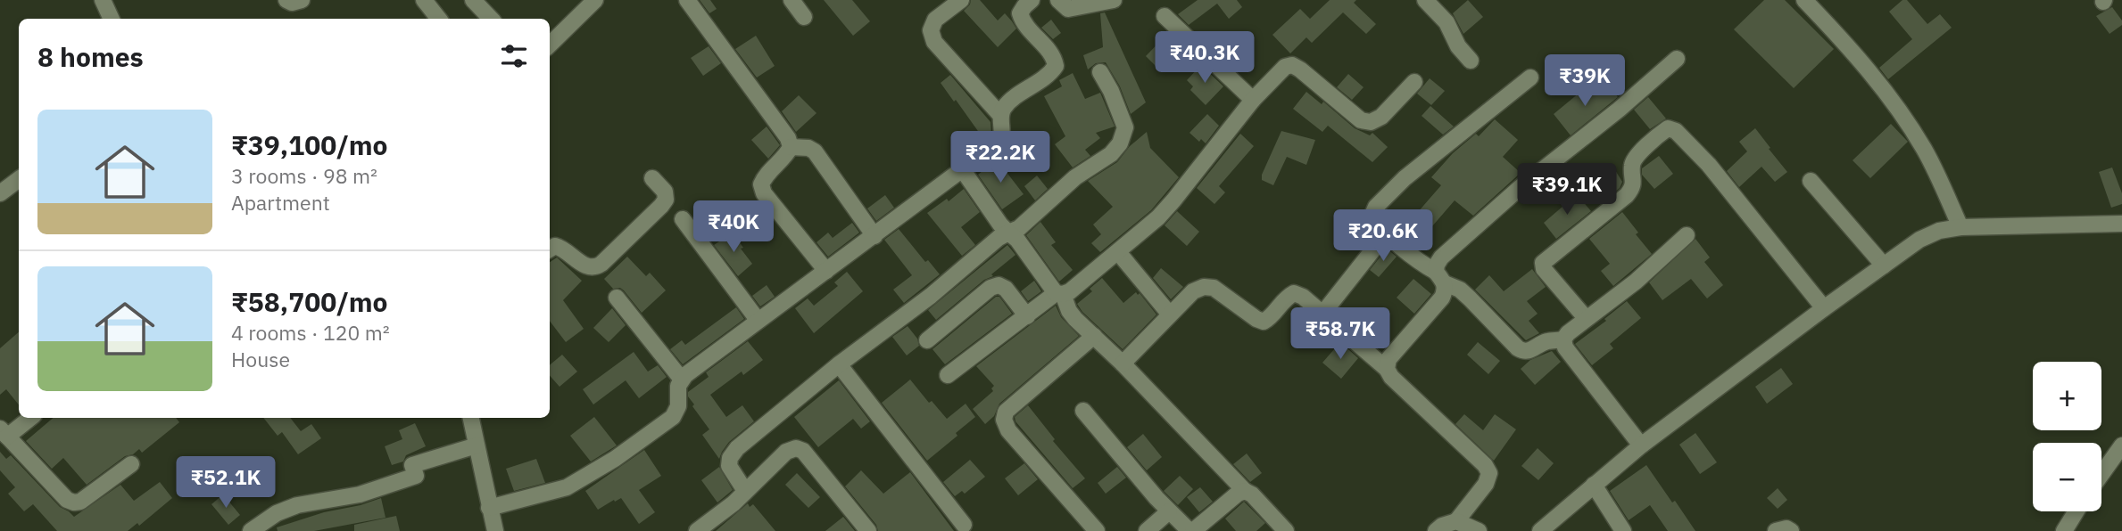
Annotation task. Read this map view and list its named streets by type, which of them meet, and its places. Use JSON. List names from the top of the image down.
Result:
{
  "page": {
    "heading": "8 homes",
    "price": [
      "₹40.3K",
      "₹39K",
      "₹22.2K",
      "₹39.1K",
      "₹40K",
      "₹20.6K",
      "₹58.7K",
      "₹52.1K"
    ],
    "list": [
      {
        "name": "₹39,100/mo",
        "note": "3 rooms · 98 m² · Apartment"
      },
      {
        "name": "₹58,700/mo",
        "note": "4 rooms · 120 m² · House"
      }
    ],
    "map_buttons": ["+", "−"]
  }
}
